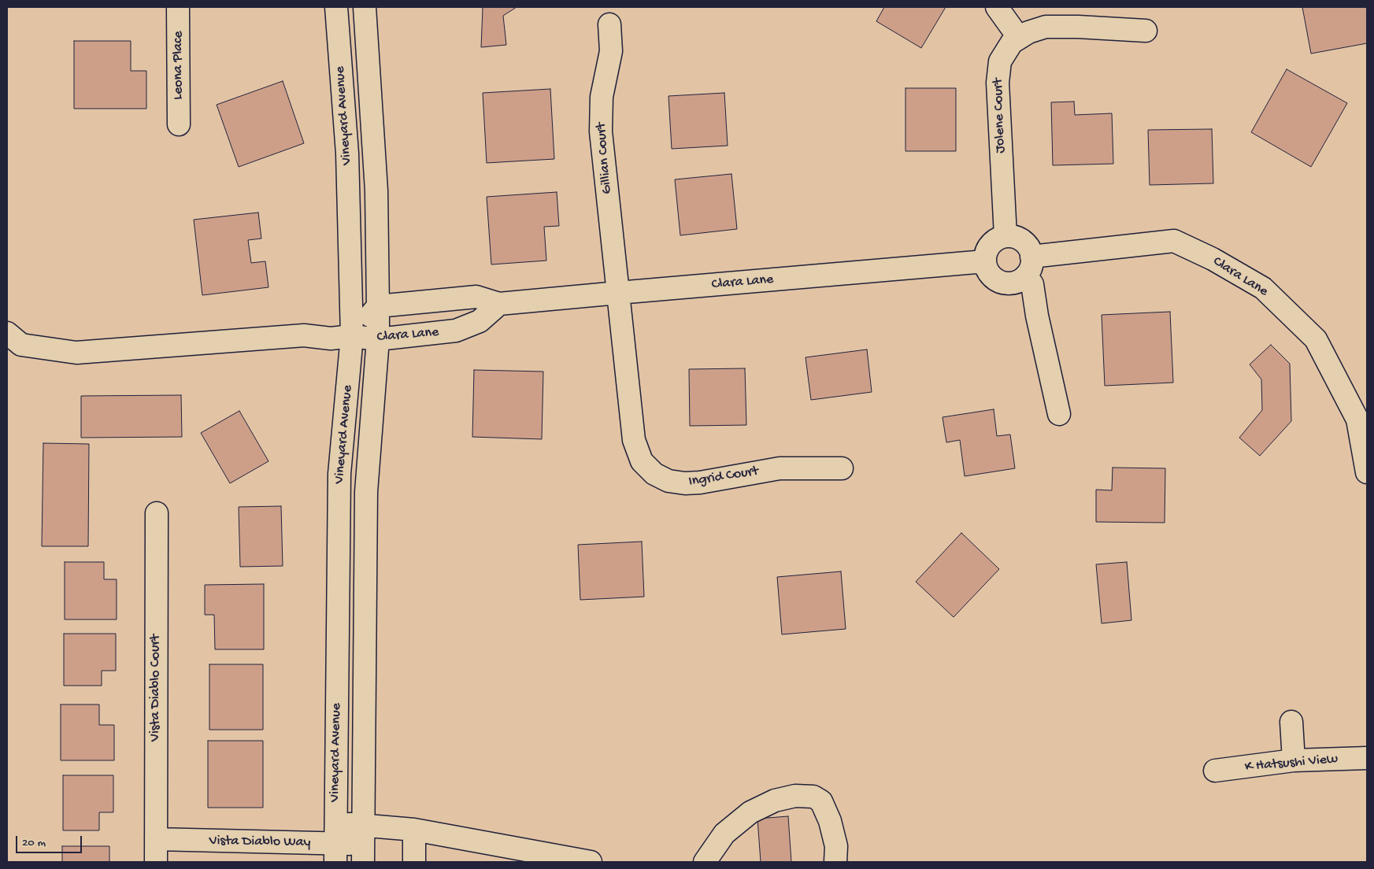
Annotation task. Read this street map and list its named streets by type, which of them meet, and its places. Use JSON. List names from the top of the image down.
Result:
{
  "streets": {
    "street": [
      "Leona Place",
      "Vineyard Avenue",
      "Jolene Court",
      "Gillian Court",
      "Clara Lane",
      "Ingrid Court",
      "Vista Diablo Court",
      "K Hatsushi View",
      "Vista Diablo Way"
    ]
  },
  "crossings": [
    ["Vineyard Avenue", "Clara Lane"],
    ["Vineyard Avenue", "Vista Diablo Way"],
    ["Jolene Court", "Clara Lane"],
    ["Gillian Court", "Clara Lane"],
    ["Gillian Court", "Ingrid Court"],
    ["Clara Lane", "Ingrid Court"],
    ["Vista Diablo Court", "Vista Diablo Way"]
  ],
  "scale_bar": "20 m"
}
